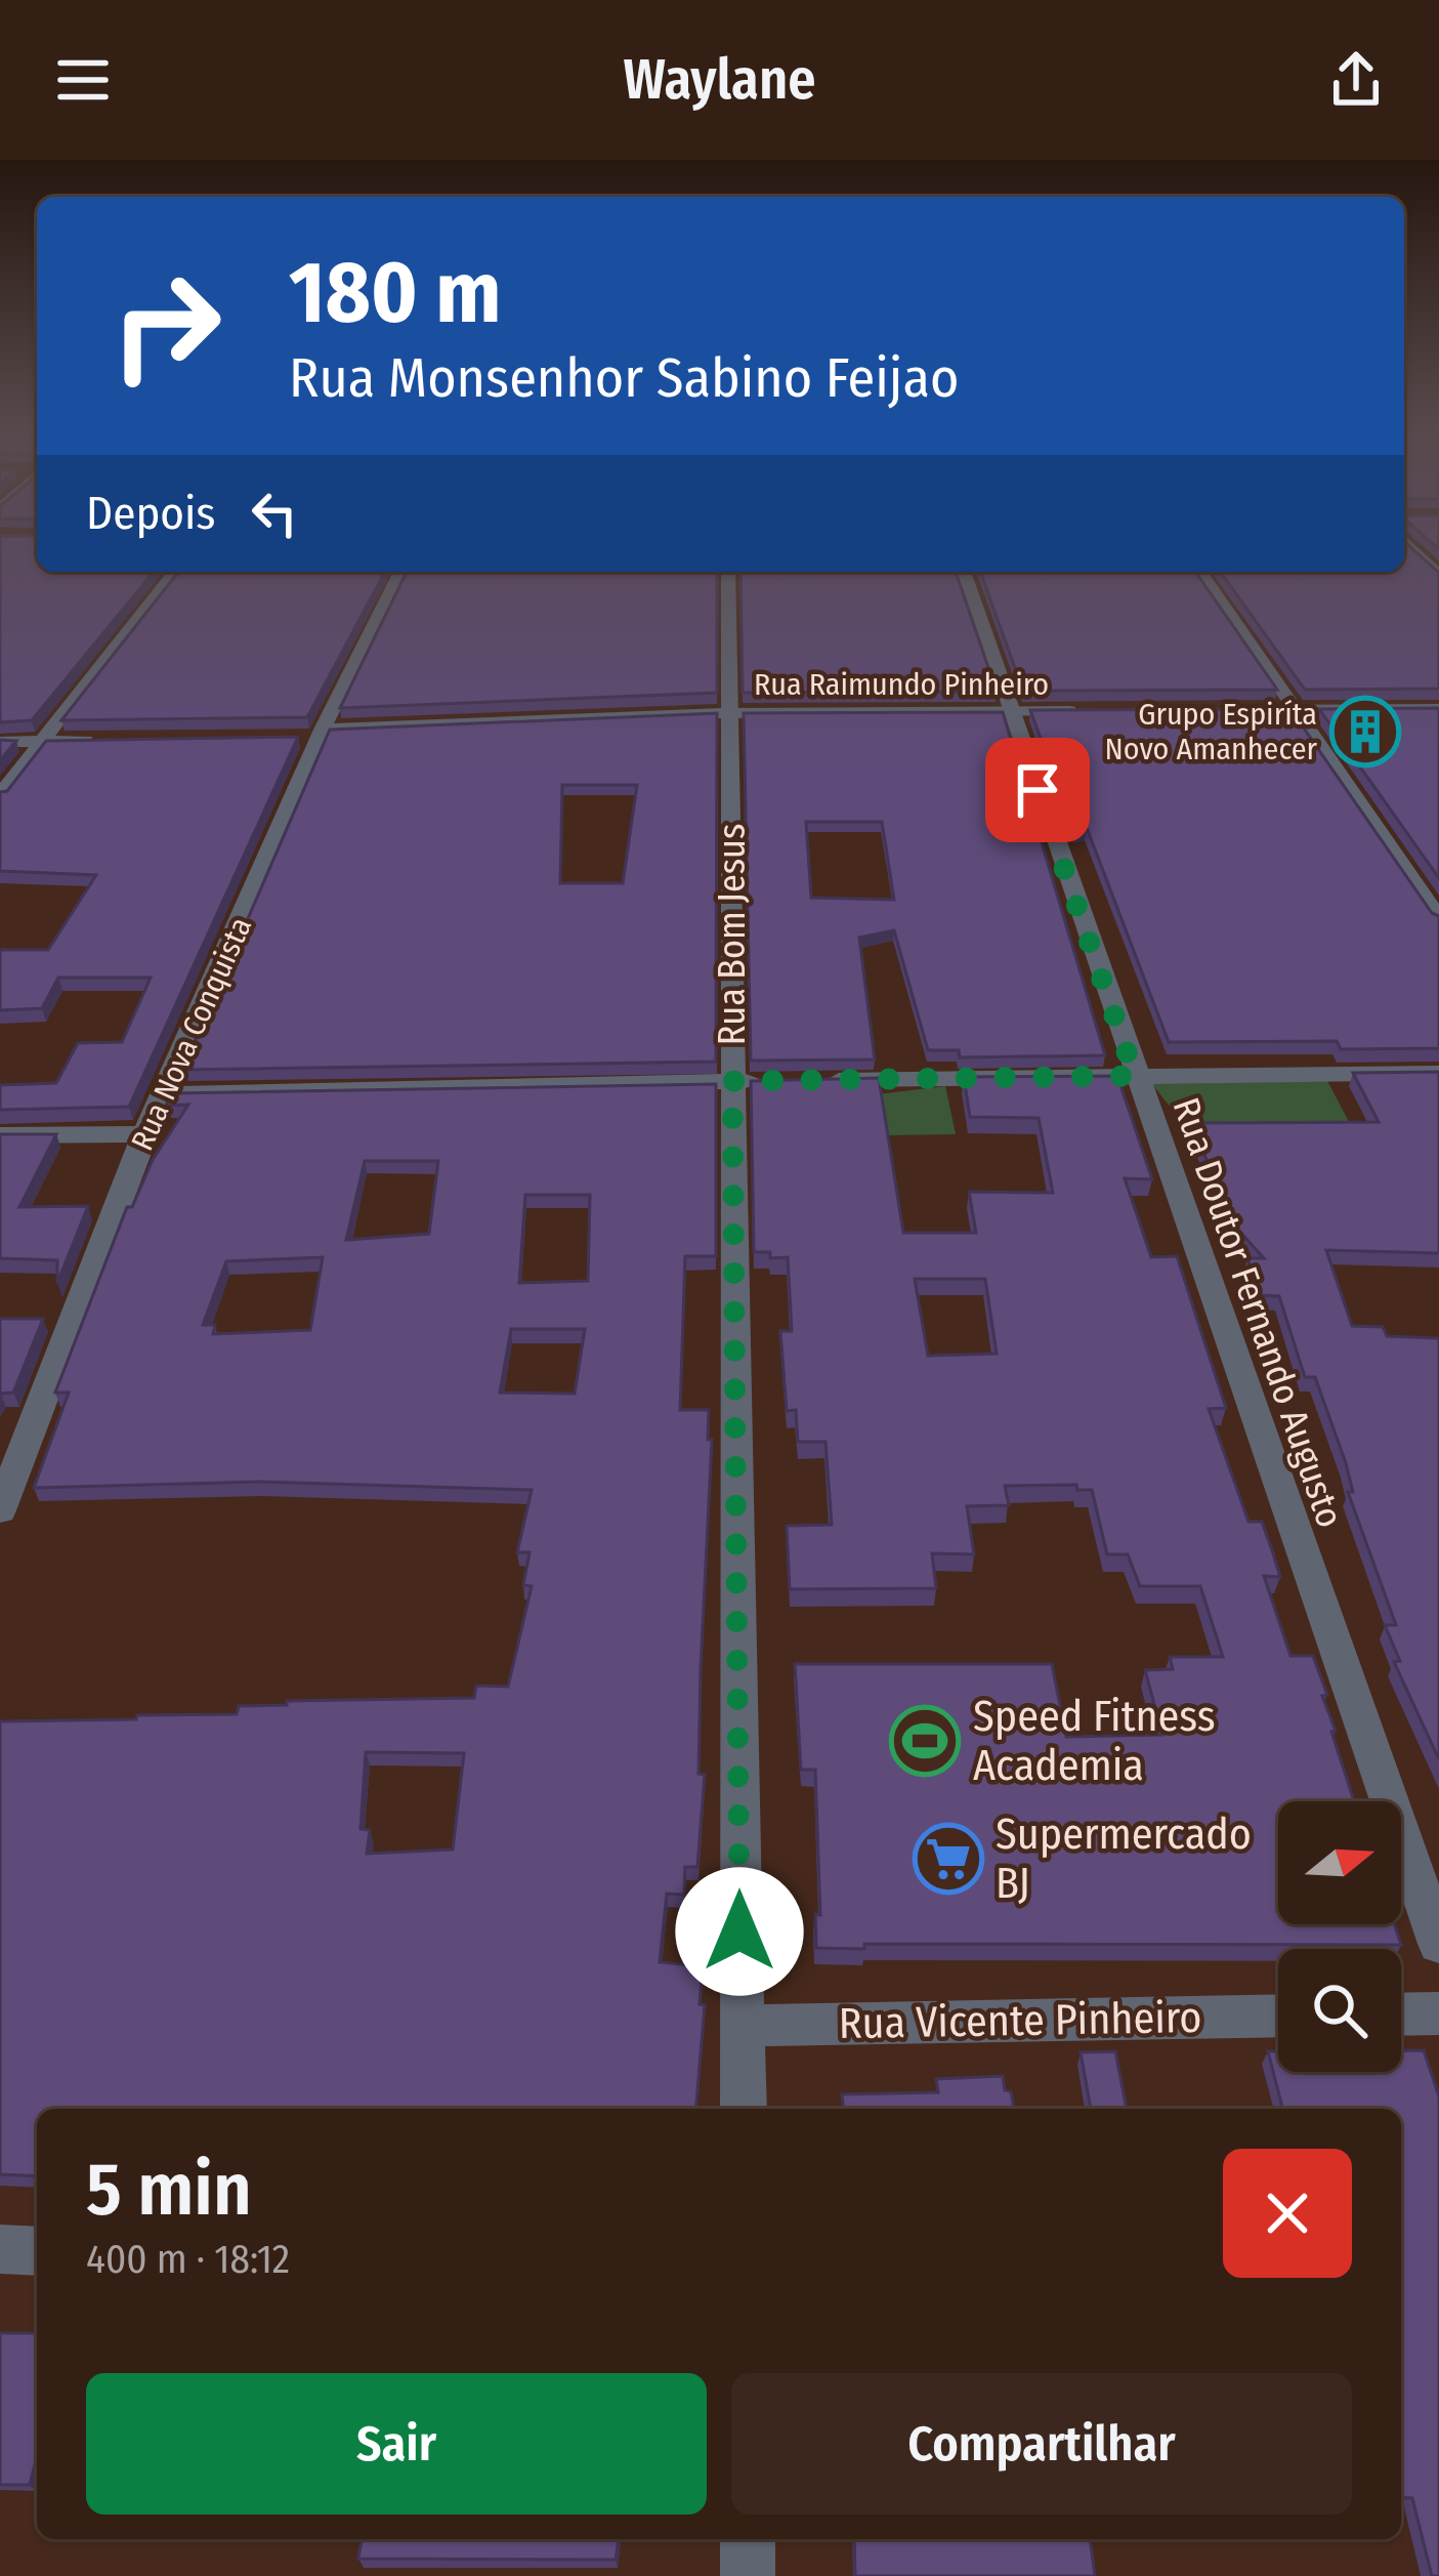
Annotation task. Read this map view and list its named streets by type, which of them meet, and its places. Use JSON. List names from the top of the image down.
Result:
{
  "streets": {
    "street": [
      "Rua Raimundo Pinheiro",
      "Rua Bom Jesus",
      "Rua Nova Conquista",
      "Rua Doutor Fernando Augusto",
      "Rua Vicente Pinheiro"
    ]
  },
  "crossings": [
    ["Rua Raimundo Pinheiro", "Rua Bom Jesus"],
    ["Rua Raimundo Pinheiro", "Rua Nova Conquista"],
    ["Rua Raimundo Pinheiro", "Rua Doutor Fernando Augusto"],
    ["Rua Bom Jesus", "Rua Vicente Pinheiro"]
  ],
  "places": {
    "building": ["Grupo Espiríta Novo Amanhecer"],
    "sports": ["Speed Fitness Academia"],
    "supermarket": ["Supermercado BJ"]
  },
  "north": "right",
  "page": {
    "header": "Waylane",
    "turn": ["180 m", "Rua Monsenhor Sabino Feijao"],
    "then": "Depois",
    "heading": ["5 min", "400 m · 18:12"],
    "buttons": ["Sair", "Compartilhar"]
  }
}
